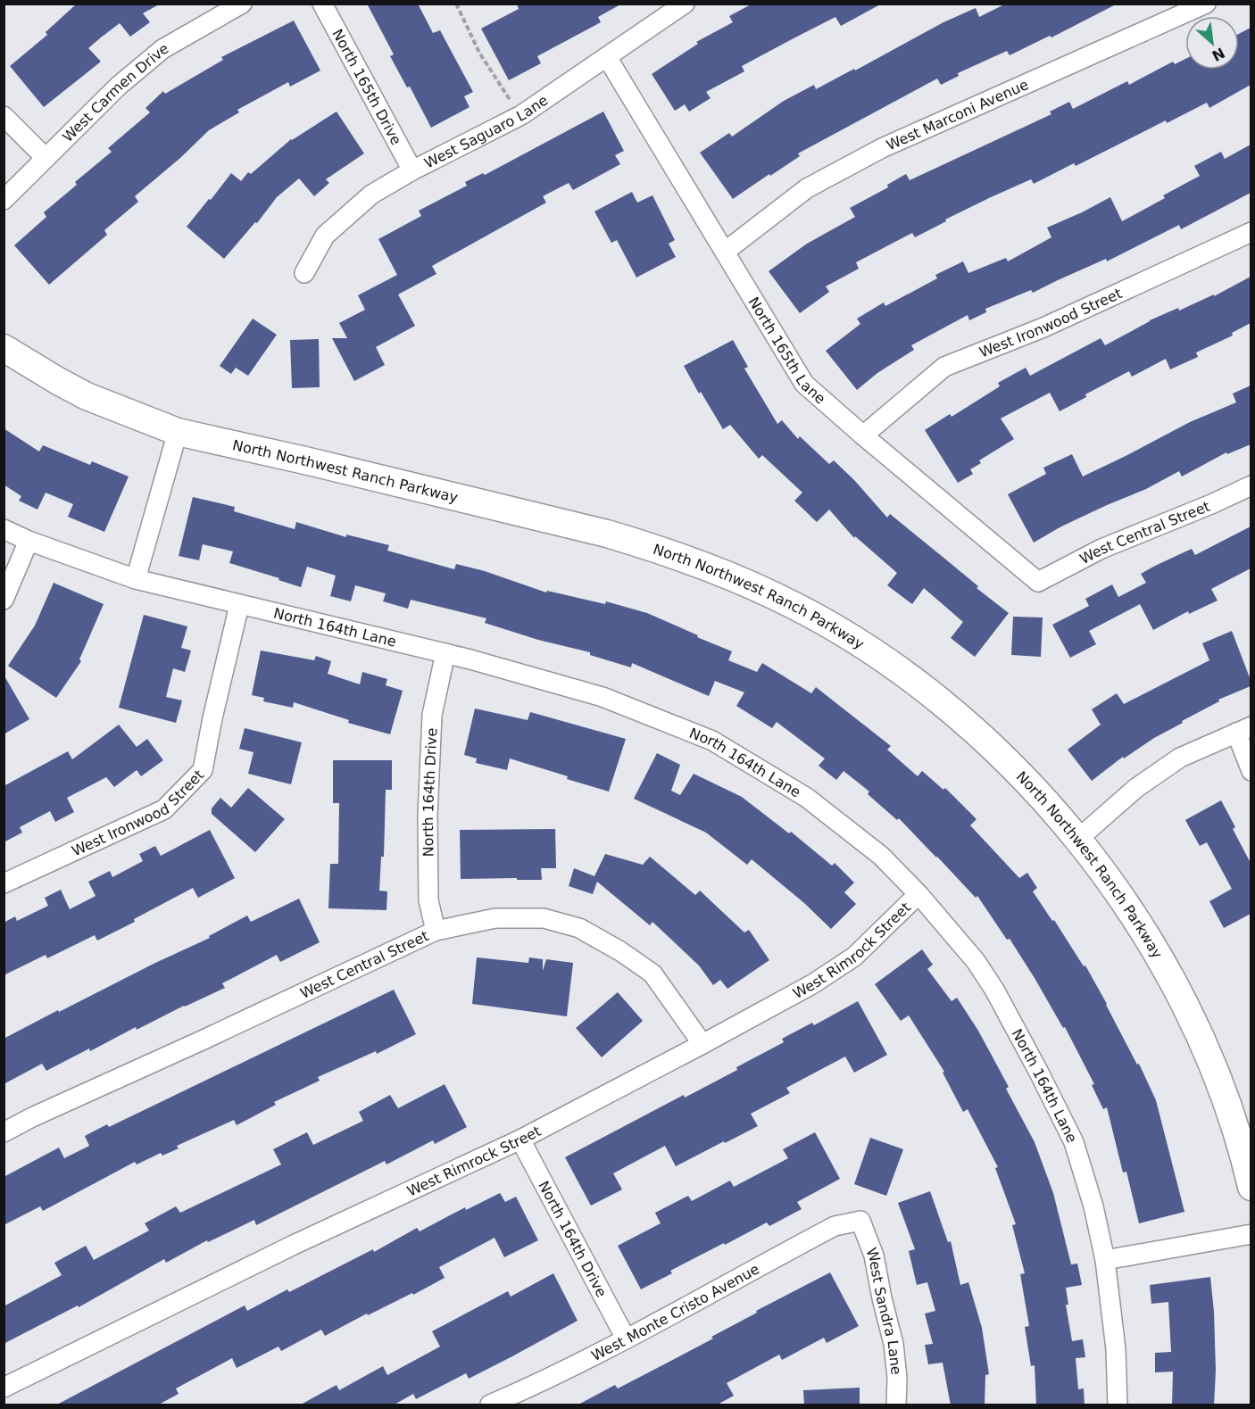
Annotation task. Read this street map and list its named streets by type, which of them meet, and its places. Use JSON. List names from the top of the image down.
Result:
{
  "streets": {
    "main road": ["North Northwest Ranch Parkway"],
    "street": [
      "North 165th Drive",
      "West Carmen Drive",
      "West Marconi Avenue",
      "West Saguaro Lane",
      "West Ironwood Street",
      "North 165th Lane",
      "West Central Street",
      "North 164th Lane",
      "North 164th Drive",
      "West Rimrock Street",
      "West Monte Cristo Avenue",
      "West Sandra Lane"
    ]
  },
  "crossings": [
    ["North 165th Drive", "West Saguaro Lane"],
    ["West Marconi Avenue", "North 165th Lane"],
    ["West Saguaro Lane", "North 165th Lane"],
    ["West Ironwood Street", "North 165th Lane"],
    ["West Ironwood Street", "North 164th Lane"],
    ["North 165th Lane", "West Central Street"],
    ["West Central Street", "North 164th Drive"],
    ["West Central Street", "West Rimrock Street"],
    ["North 164th Lane", "North 164th Drive"],
    ["North 164th Lane", "West Rimrock Street"],
    ["North 164th Drive", "West Rimrock Street"],
    ["North 164th Drive", "West Monte Cristo Avenue"],
    ["West Monte Cristo Avenue", "West Sandra Lane"]
  ],
  "north": "bottom right"
}
